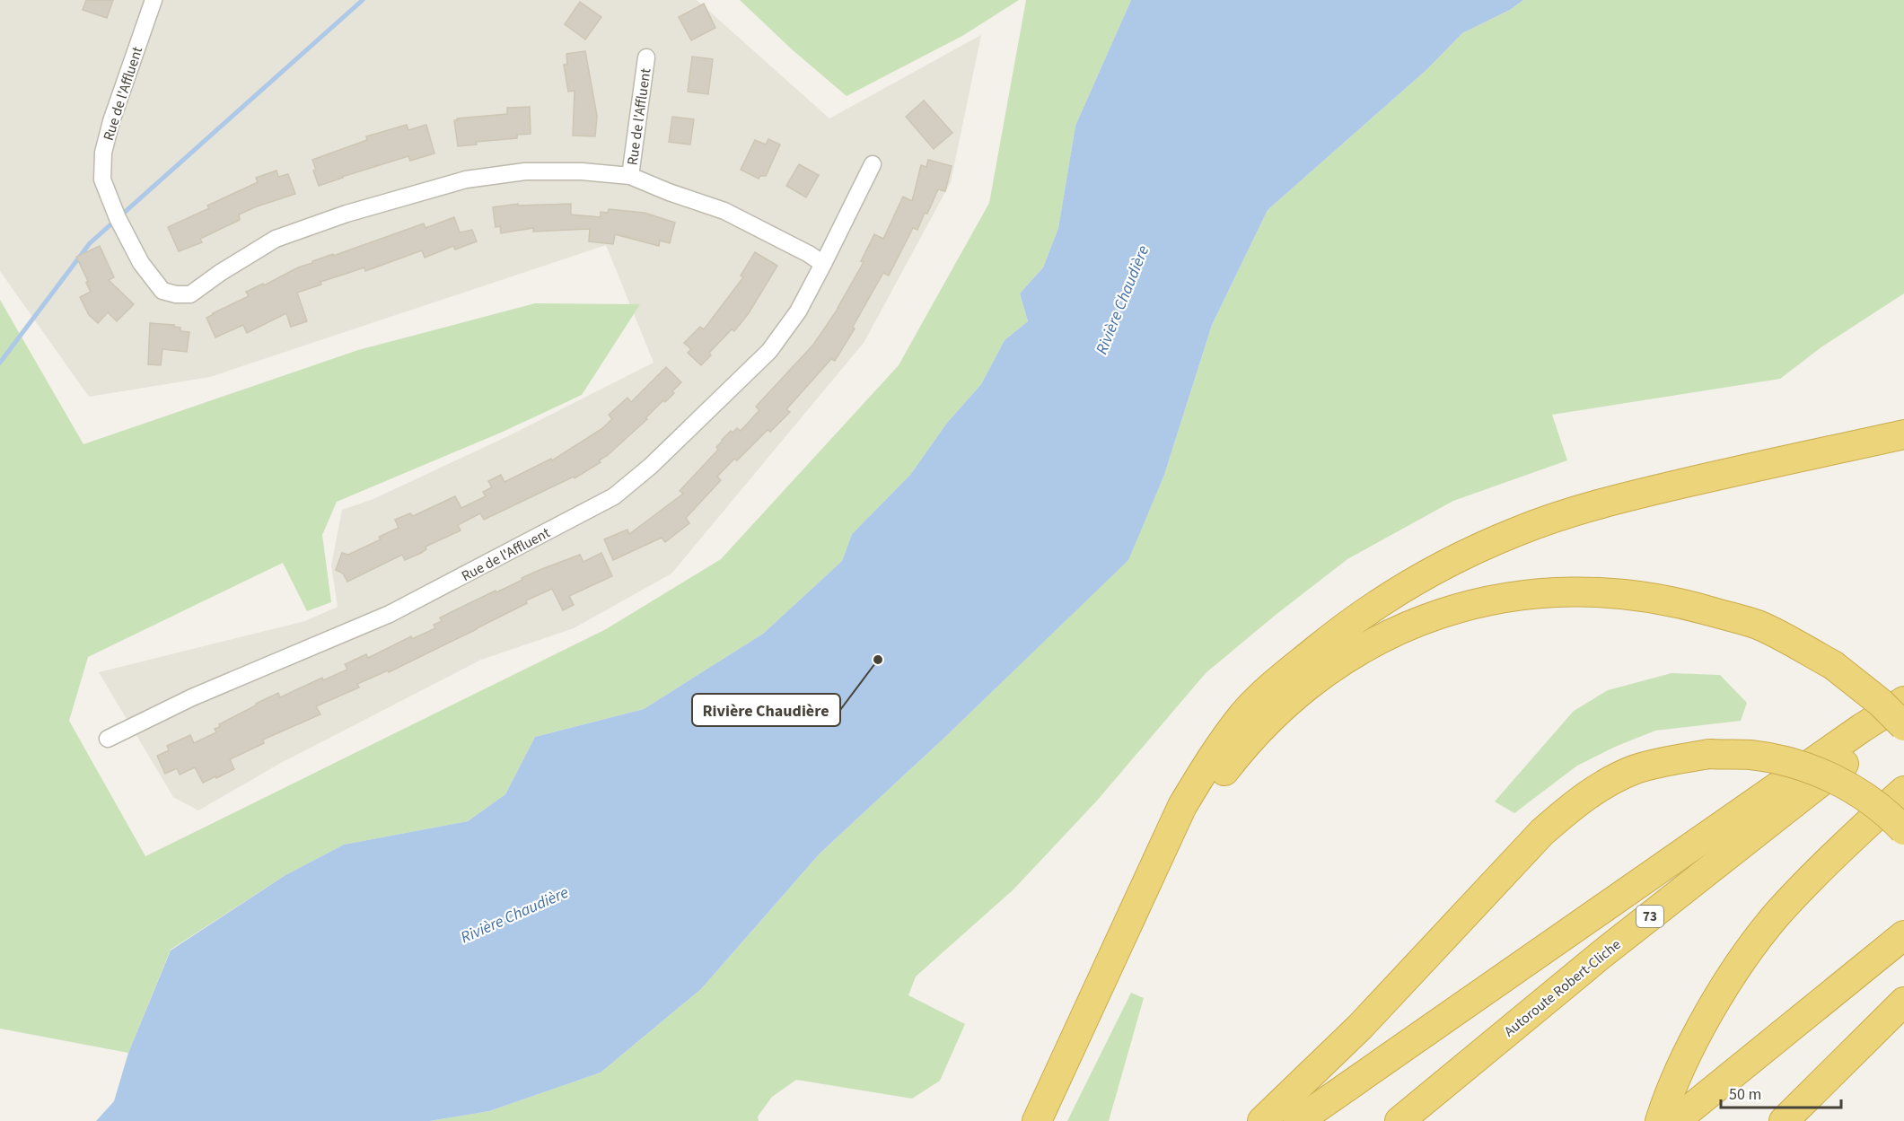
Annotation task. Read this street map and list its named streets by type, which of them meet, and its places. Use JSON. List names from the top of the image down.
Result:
{
  "streets": {
    "highway": ["73", "Autoroute Robert-Cliche"],
    "street": ["Rue de l'Affluent"]
  },
  "water": ["Rivière Chaudière"],
  "places": ["Rivière Chaudière"],
  "scale_bar": "50 m"
}
